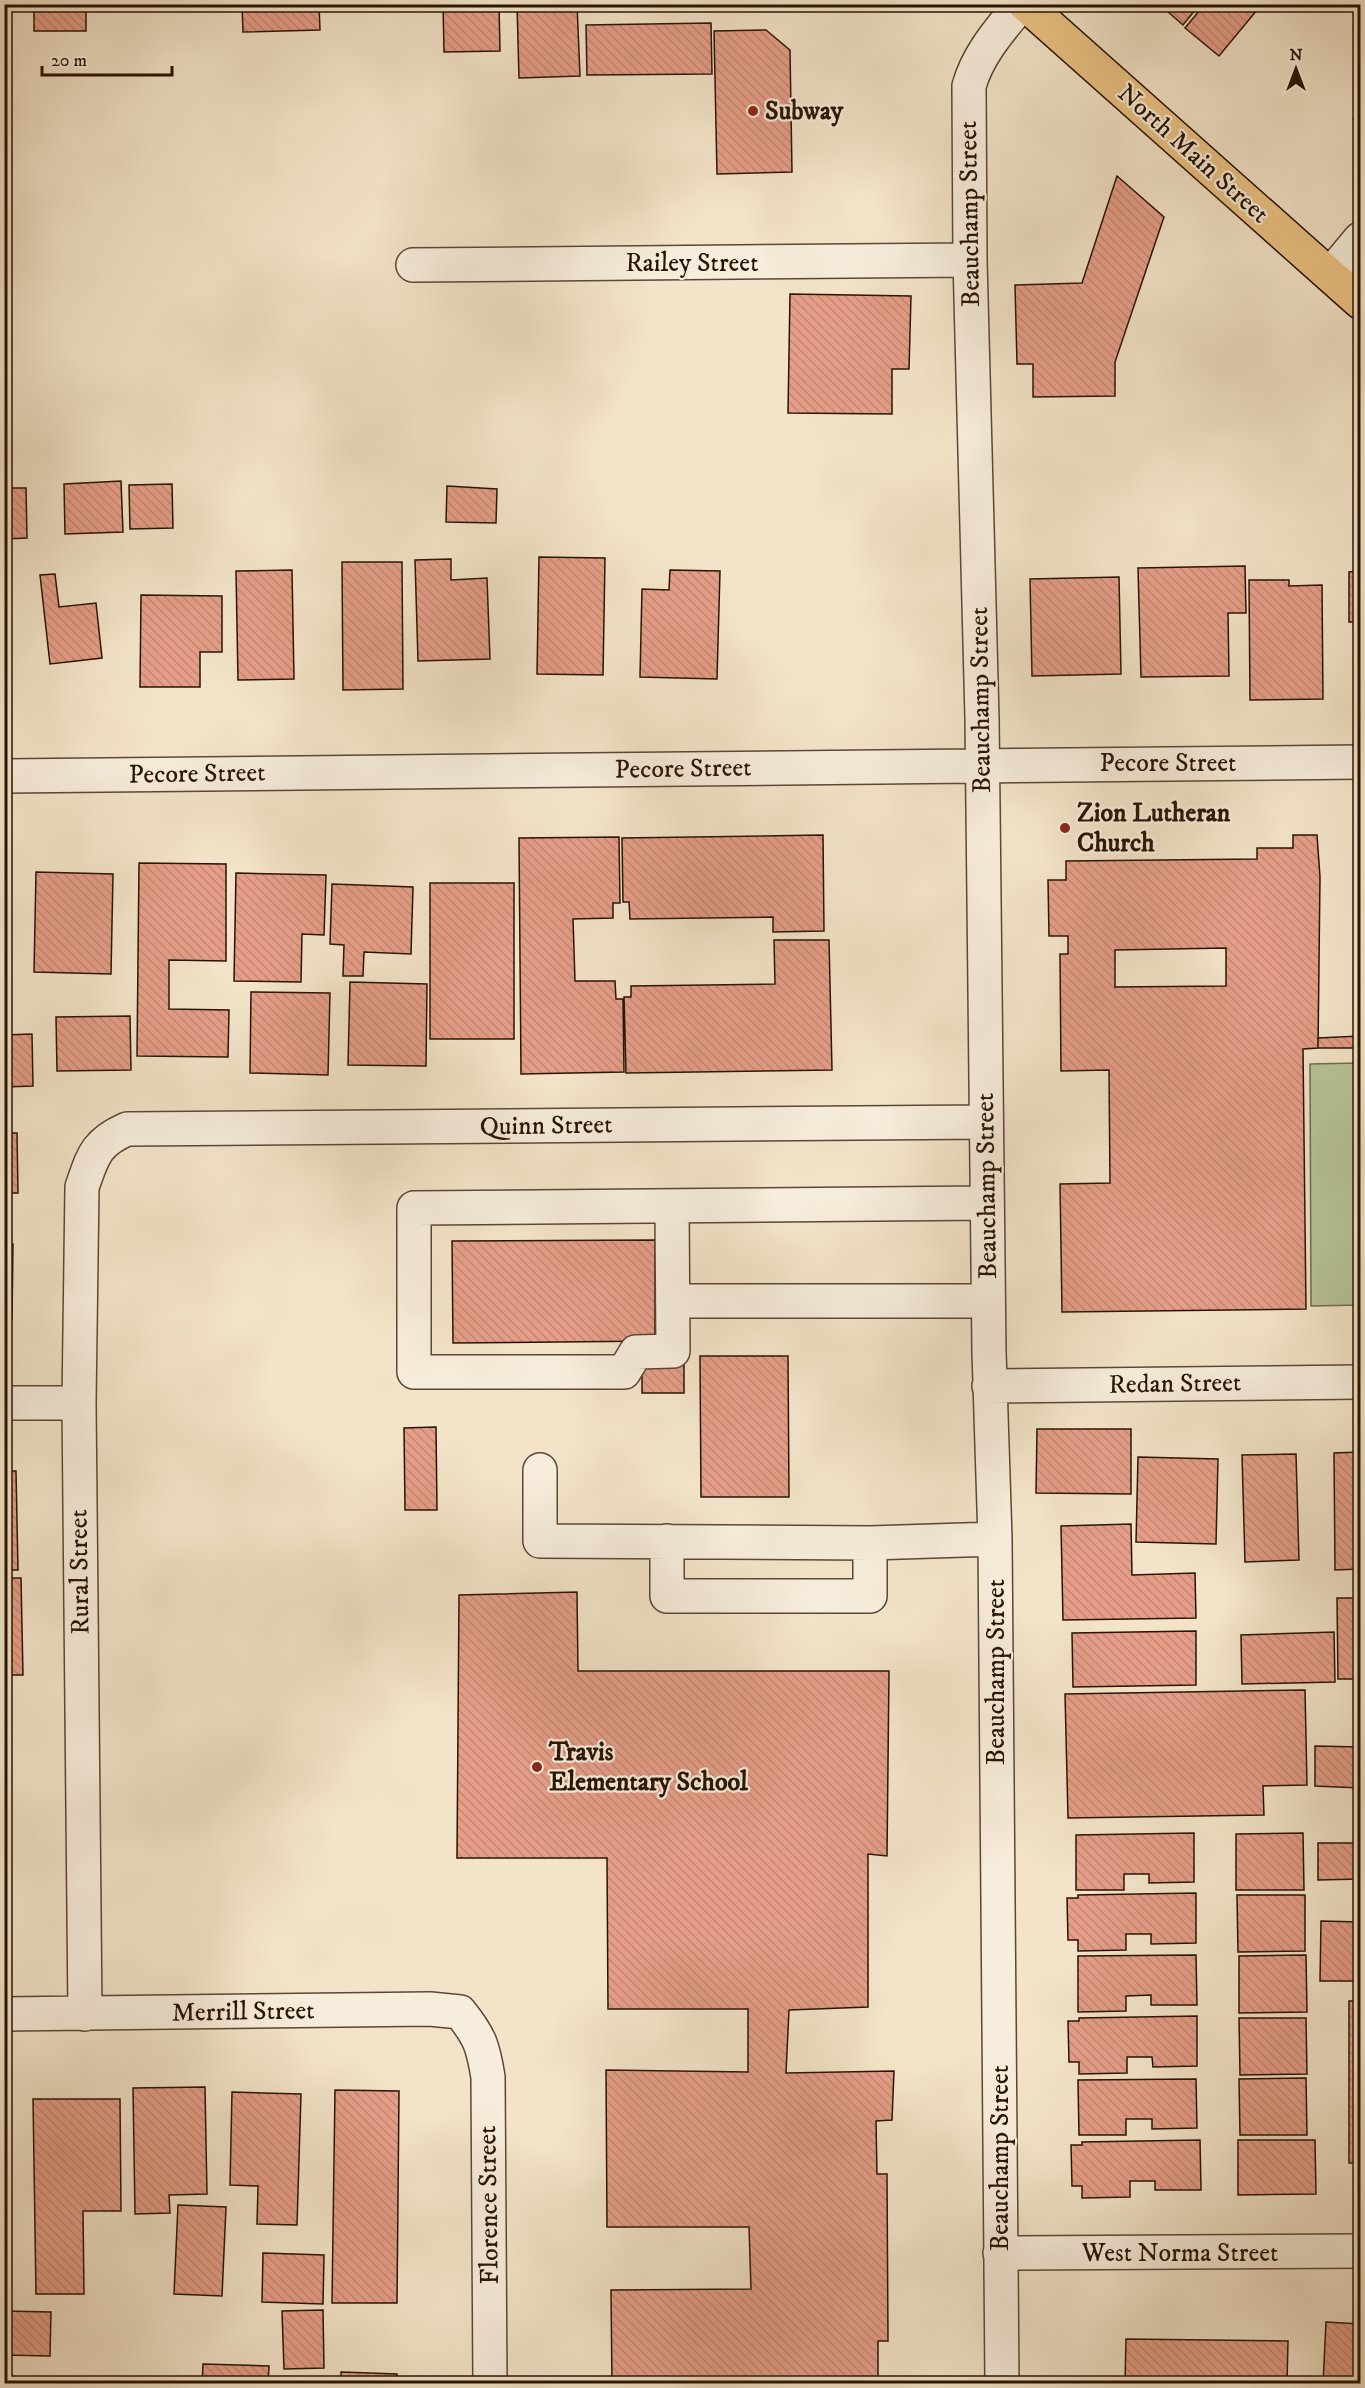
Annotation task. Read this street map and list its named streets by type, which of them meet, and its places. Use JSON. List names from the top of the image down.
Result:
{
  "streets": {
    "main road": ["North Main Street"],
    "street": [
      "Beauchamp Street",
      "Railey Street",
      "Pecore Street",
      "Quinn Street",
      "Redan Street",
      "Rural Street",
      "Merrill Street",
      "Florence Street",
      "West Norma Street"
    ]
  },
  "crossings": [
    ["North Main Street", "Beauchamp Street"],
    ["Beauchamp Street", "Railey Street"],
    ["Beauchamp Street", "Pecore Street"],
    ["Beauchamp Street", "Quinn Street"],
    ["Beauchamp Street", "Redan Street"],
    ["Beauchamp Street", "West Norma Street"],
    ["Quinn Street", "Rural Street"],
    ["Rural Street", "Merrill Street"],
    ["Merrill Street", "Florence Street"]
  ],
  "places": ["Subway", "Zion Lutheran Church", "Travis Elementary School"],
  "scale_bar": "20 m",
  "north": "top"
}
